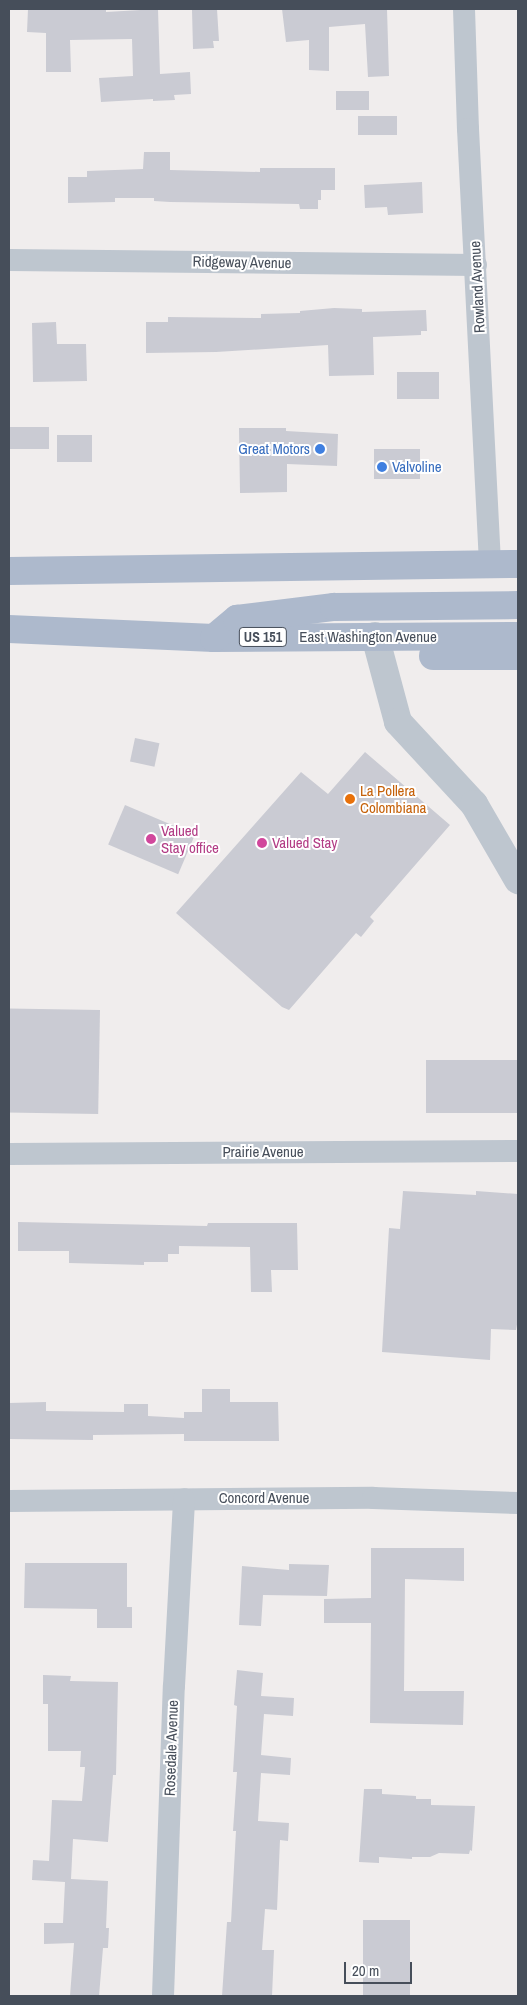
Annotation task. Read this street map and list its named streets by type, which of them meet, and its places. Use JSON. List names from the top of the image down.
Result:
{
  "streets": {
    "main road": ["US 151", "East Washington Avenue"],
    "street": [
      "Ridgeway Avenue",
      "Rowland Avenue",
      "Prairie Avenue",
      "Concord Avenue",
      "Rosedale Avenue"
    ]
  },
  "crossings": [
    ["Ridgeway Avenue", "Rowland Avenue"],
    ["Concord Avenue", "Rosedale Avenue"]
  ],
  "places": [
    "Great Motors",
    "Valvoline",
    "La Pollera Colombiana",
    "Valued Stay office",
    "Valued Stay"
  ],
  "scale_bar": "20 m"
}
